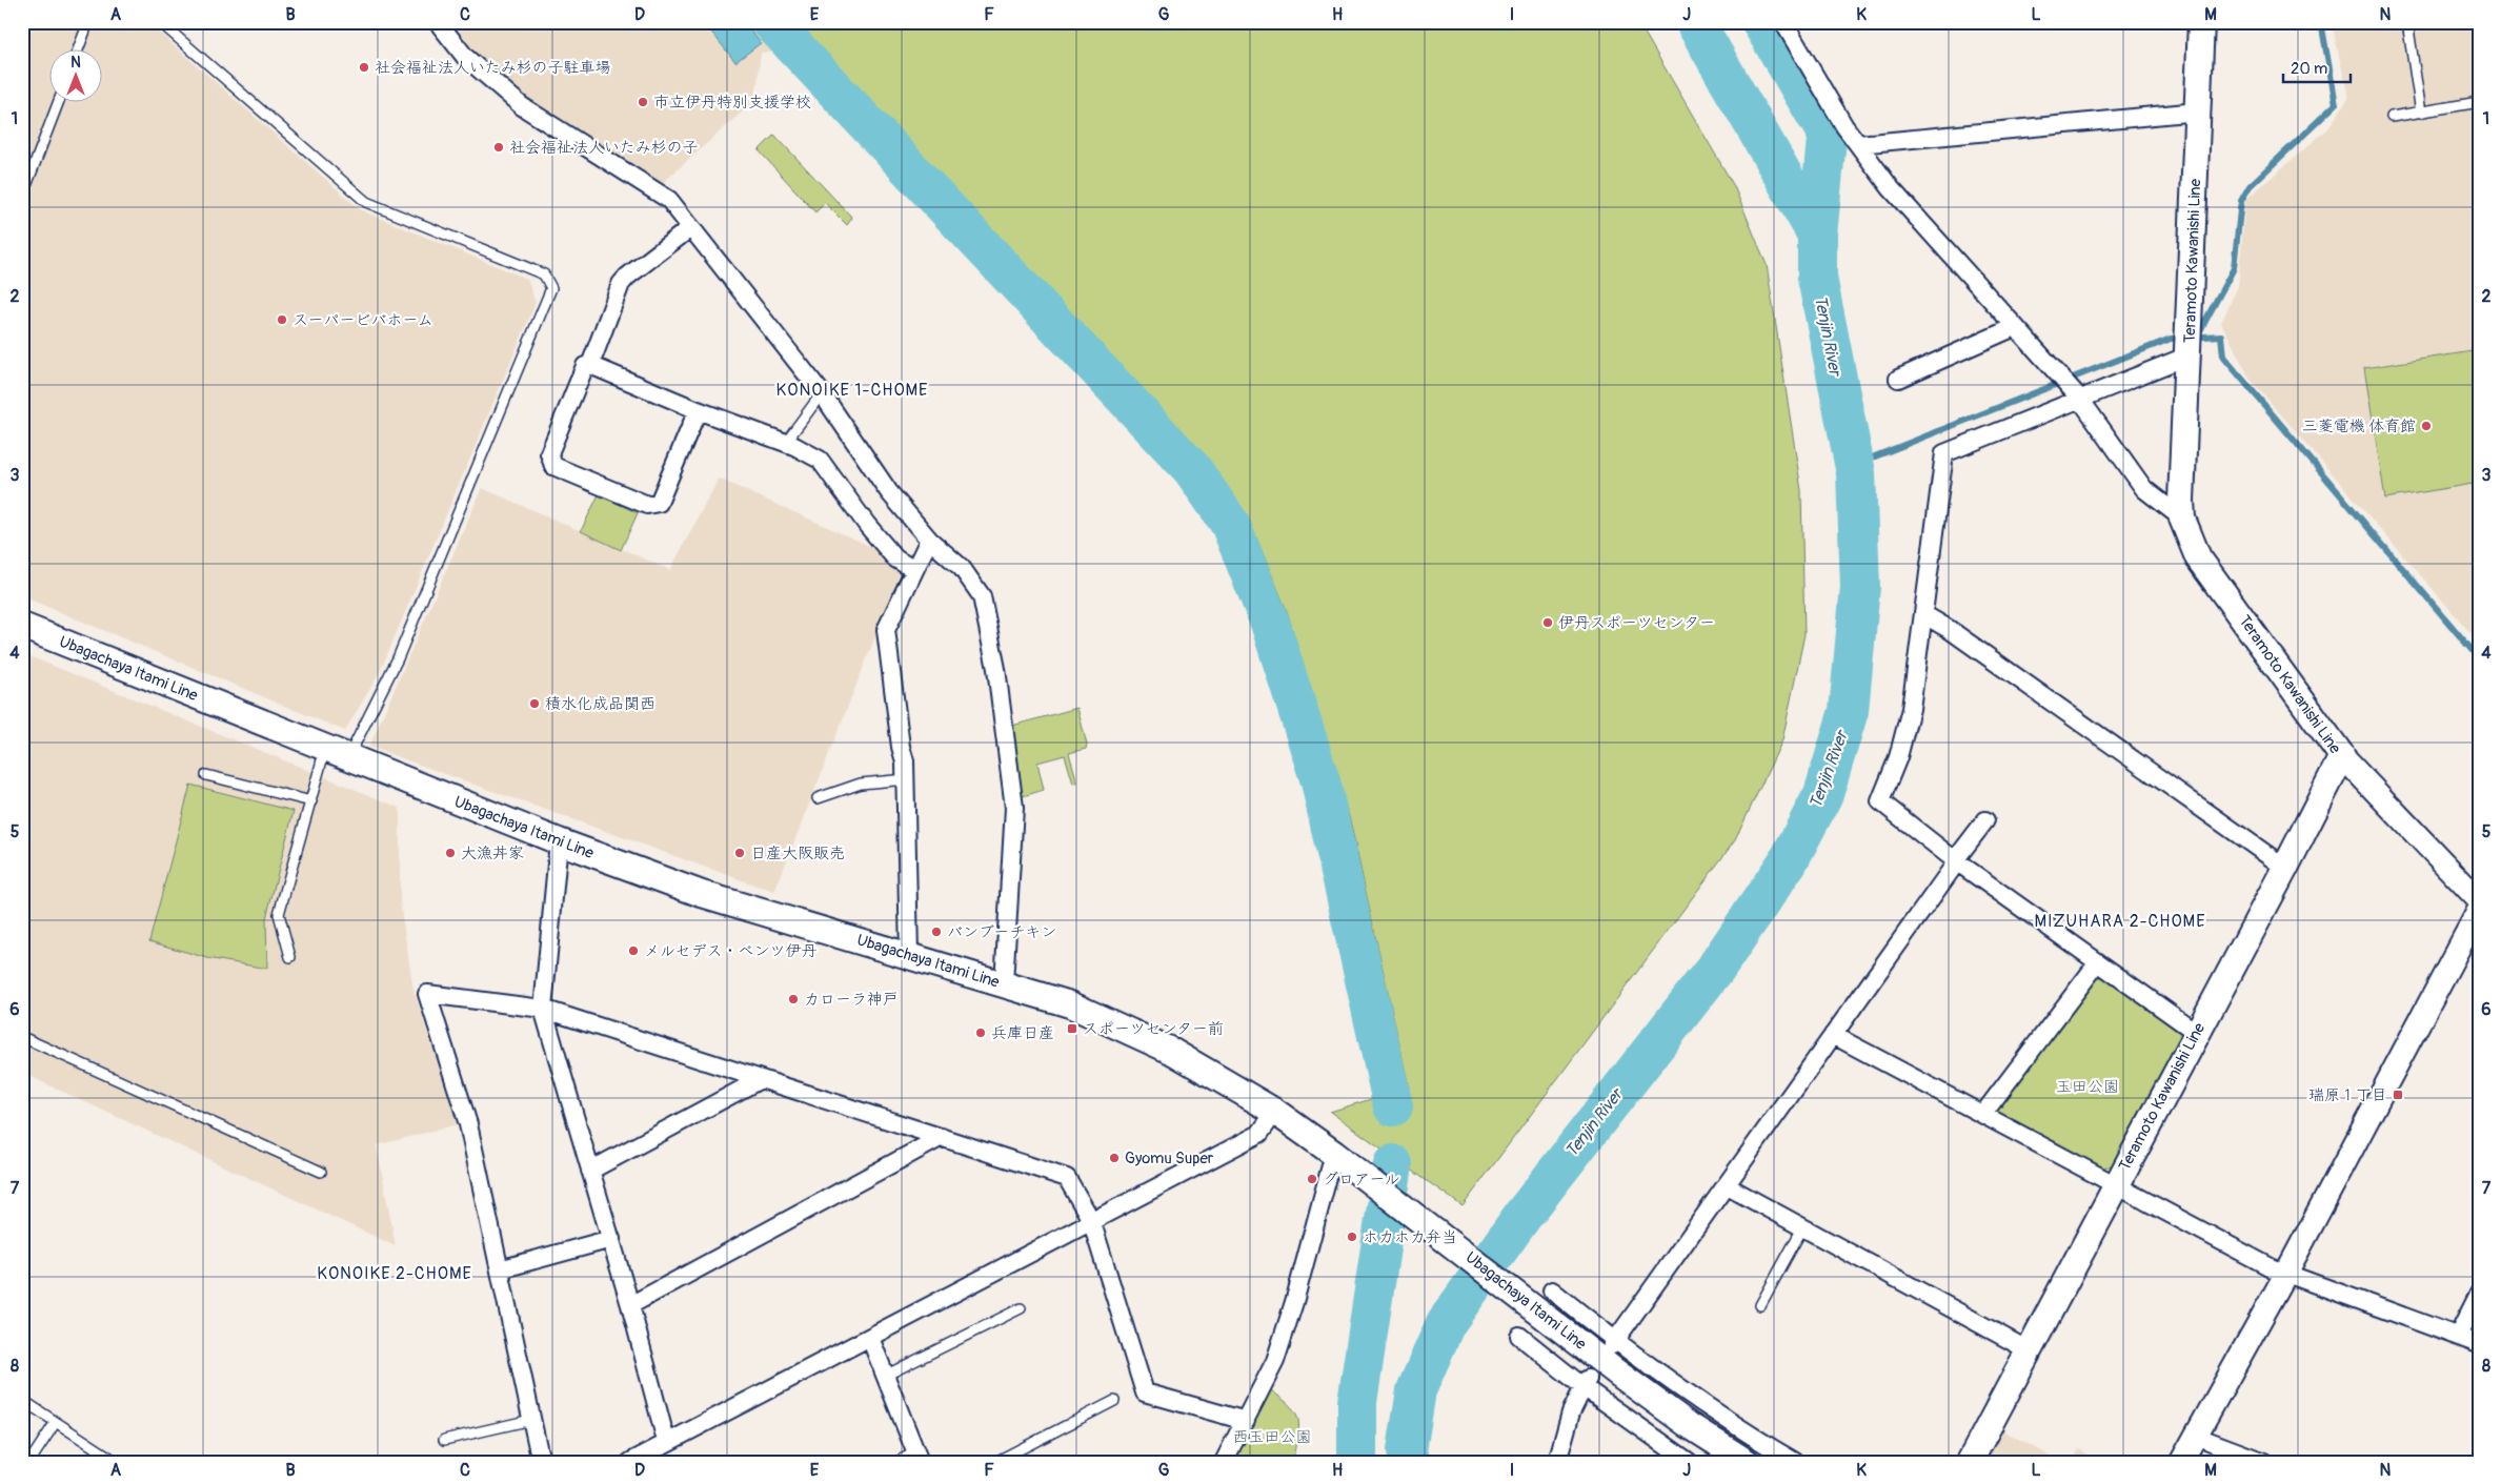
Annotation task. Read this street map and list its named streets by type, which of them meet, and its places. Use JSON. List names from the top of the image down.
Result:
{
  "streets": {
    "main road": ["Teramoto Kawanishi Line", "Ubagachaya Itami Line"]
  },
  "districts": ["KONOIKE 1-CHOME", "MIZUHARA 2-CHOME", "KONOIKE 2-CHOME"],
  "water": ["Tenjin River"],
  "parks": ["玉田公園", "西玉田公園"],
  "places": {
    "other": [
      "社会福祉法人いたみ杉の子駐車場",
      "市立伊丹特別支援学校",
      "社会福祉法人いたみ杉の子",
      "スーパービバホーム",
      "三菱電機 体育館",
      "伊丹スポーツセンター",
      "積水化成品関西",
      "大漁丼家",
      "日産大阪販売",
      "バンブーチキン",
      "メルセデス・ベンツ伊丹",
      "カローラ神戸",
      "兵庫日産",
      "Gyomu Super",
      "グロアール",
      "ホカホカ弁当"
    ],
    "transit": ["スポーツセンター前", "瑞原１丁目"]
  },
  "scale_bar": "20 m",
  "north": "top",
  "grid": {
    "columns": [
      "A",
      "B",
      "C",
      "D",
      "E",
      "F",
      "G",
      "H",
      "I",
      "J",
      "K",
      "L",
      "M",
      "N"
    ],
    "rows": [
      "1",
      "2",
      "3",
      "4",
      "5",
      "6",
      "7",
      "8"
    ]
  }
}
